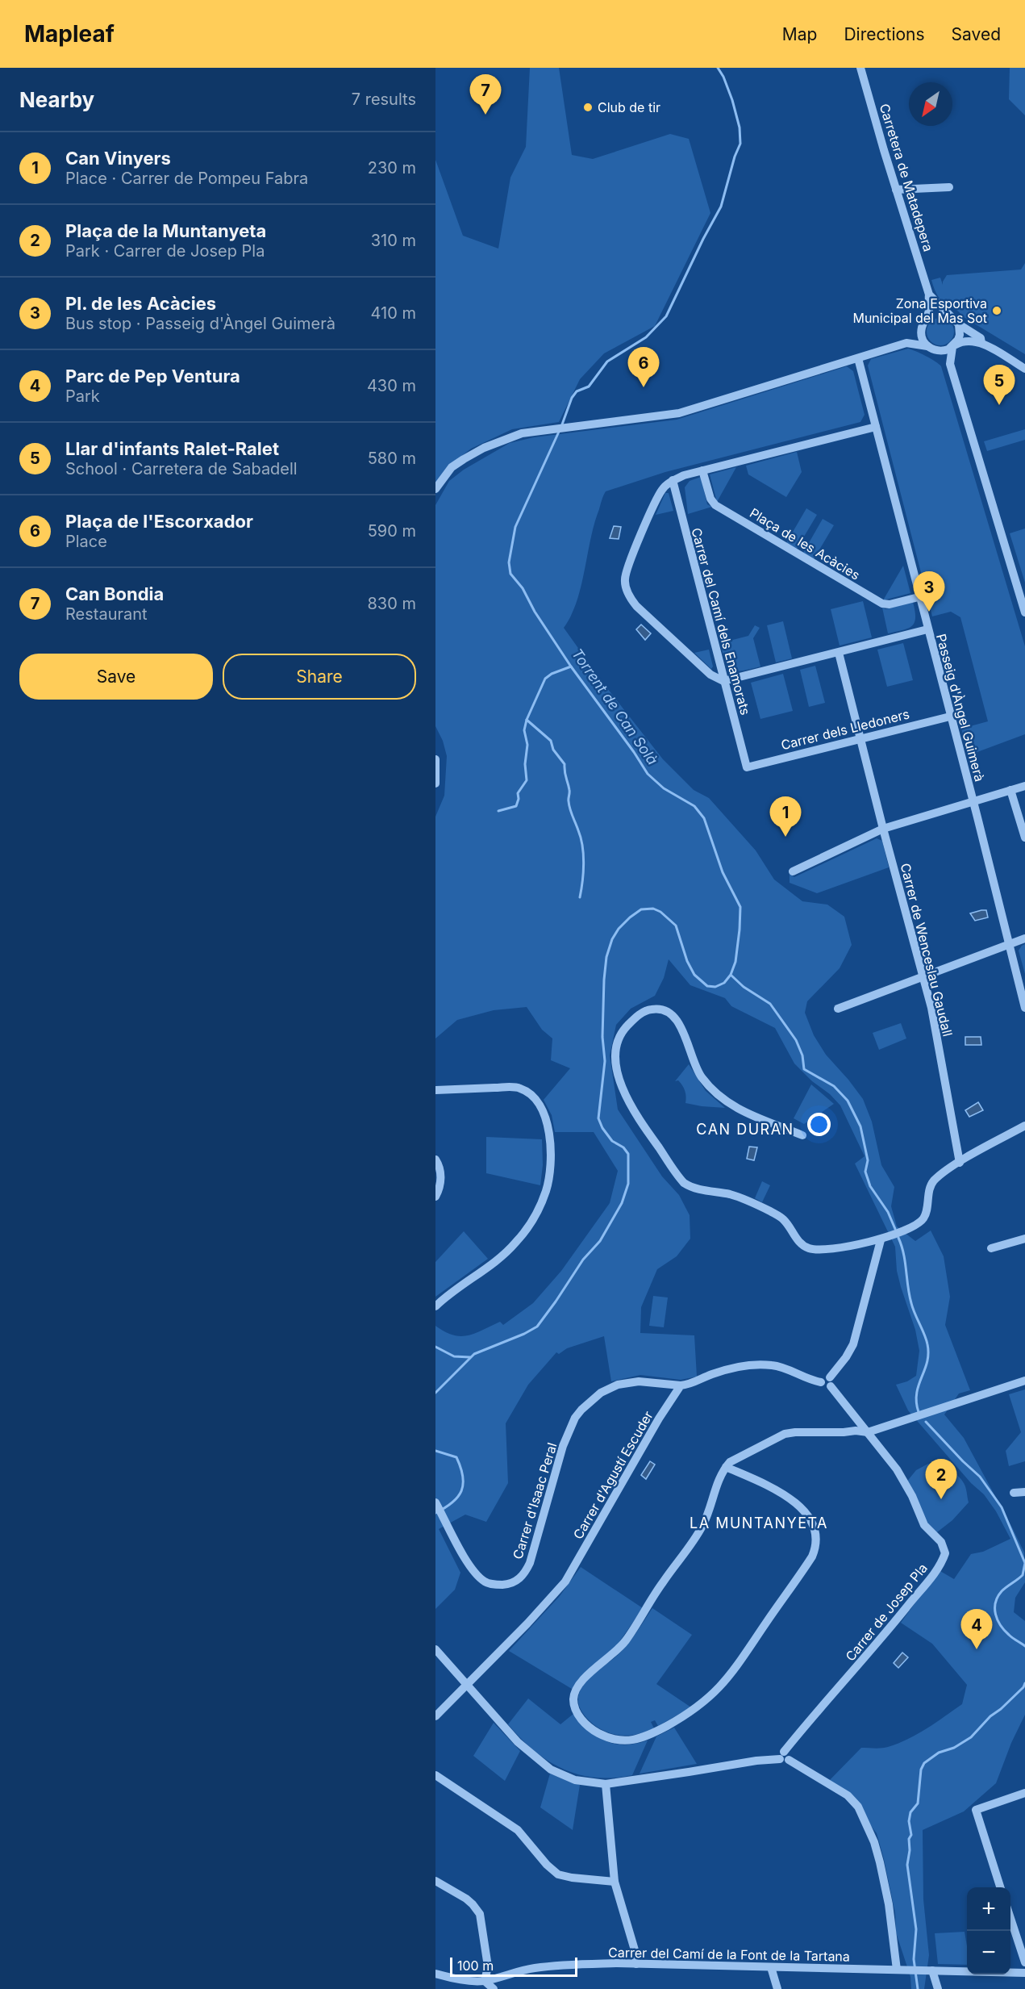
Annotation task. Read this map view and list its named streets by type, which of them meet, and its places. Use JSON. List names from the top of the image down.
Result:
{
  "streets": {
    "street": [
      "Carretera de Matadepera",
      "Plaça de les Acàcies",
      "Carrer del Camí dels Enamorats",
      "Passeig d'Àngel Guimerà",
      "Carrer dels Lledoners",
      "Carrer de Wenceslau Gaudall",
      "Carrer d'Agustí Escuder",
      "Carrer d'Isaac Peral",
      "Carrer de Josep Pla",
      "Carrer del Camí de la Font de la Tartana"
    ]
  },
  "crossings": [
    ["Plaça de les Acàcies", "Passeig d'Àngel Guimerà"],
    ["Carrer del Camí dels Enamorats", "Carrer dels Lledoners"],
    ["Passeig d'Àngel Guimerà", "Carrer dels Lledoners"],
    ["Carrer dels Lledoners", "Carrer de Wenceslau Gaudall"],
    ["Carrer d'Agustí Escuder", "Carrer d'Isaac Peral"]
  ],
  "districts": ["CAN DURAN", "LA MUNTANYETA"],
  "water": ["Torrent de Can Solà"],
  "places": ["Club de tir", "Zona Esportiva Municipal del Mas Sot"],
  "scale_bar": "100 m",
  "north": "bottom left",
  "page": {
    "header": "Mapleaf",
    "nav": ["Map", "Directions", "Saved"],
    "heading": ["Nearby", "7 results"],
    "pins": [
      "7",
      "6",
      "5",
      "3",
      "1",
      "2",
      "4"
    ],
    "list": [
      {
        "mark": "1",
        "name": "Can Vinyers",
        "note": "Place · Carrer de Pompeu Fabra",
        "value": "230 m"
      },
      {
        "mark": "2",
        "name": "Plaça de la Muntanyeta",
        "note": "Park · Carrer de Josep Pla",
        "value": "310 m"
      },
      {
        "mark": "3",
        "name": "Pl. de les Acàcies",
        "note": "Bus stop · Passeig d'Àngel Guimerà",
        "value": "410 m"
      },
      {
        "mark": "4",
        "name": "Parc de Pep Ventura",
        "note": "Park",
        "value": "430 m"
      },
      {
        "mark": "5",
        "name": "Llar d'infants Ralet-Ralet",
        "note": "School · Carretera de Sabadell",
        "value": "580 m"
      },
      {
        "mark": "6",
        "name": "Plaça de l'Escorxador",
        "note": "Place",
        "value": "590 m"
      },
      {
        "mark": "7",
        "name": "Can Bondia",
        "note": "Restaurant",
        "value": "830 m"
      }
    ],
    "buttons": ["Save", "Share"],
    "map_buttons": ["+", "−"],
    "scale": "100 m"
  }
}
